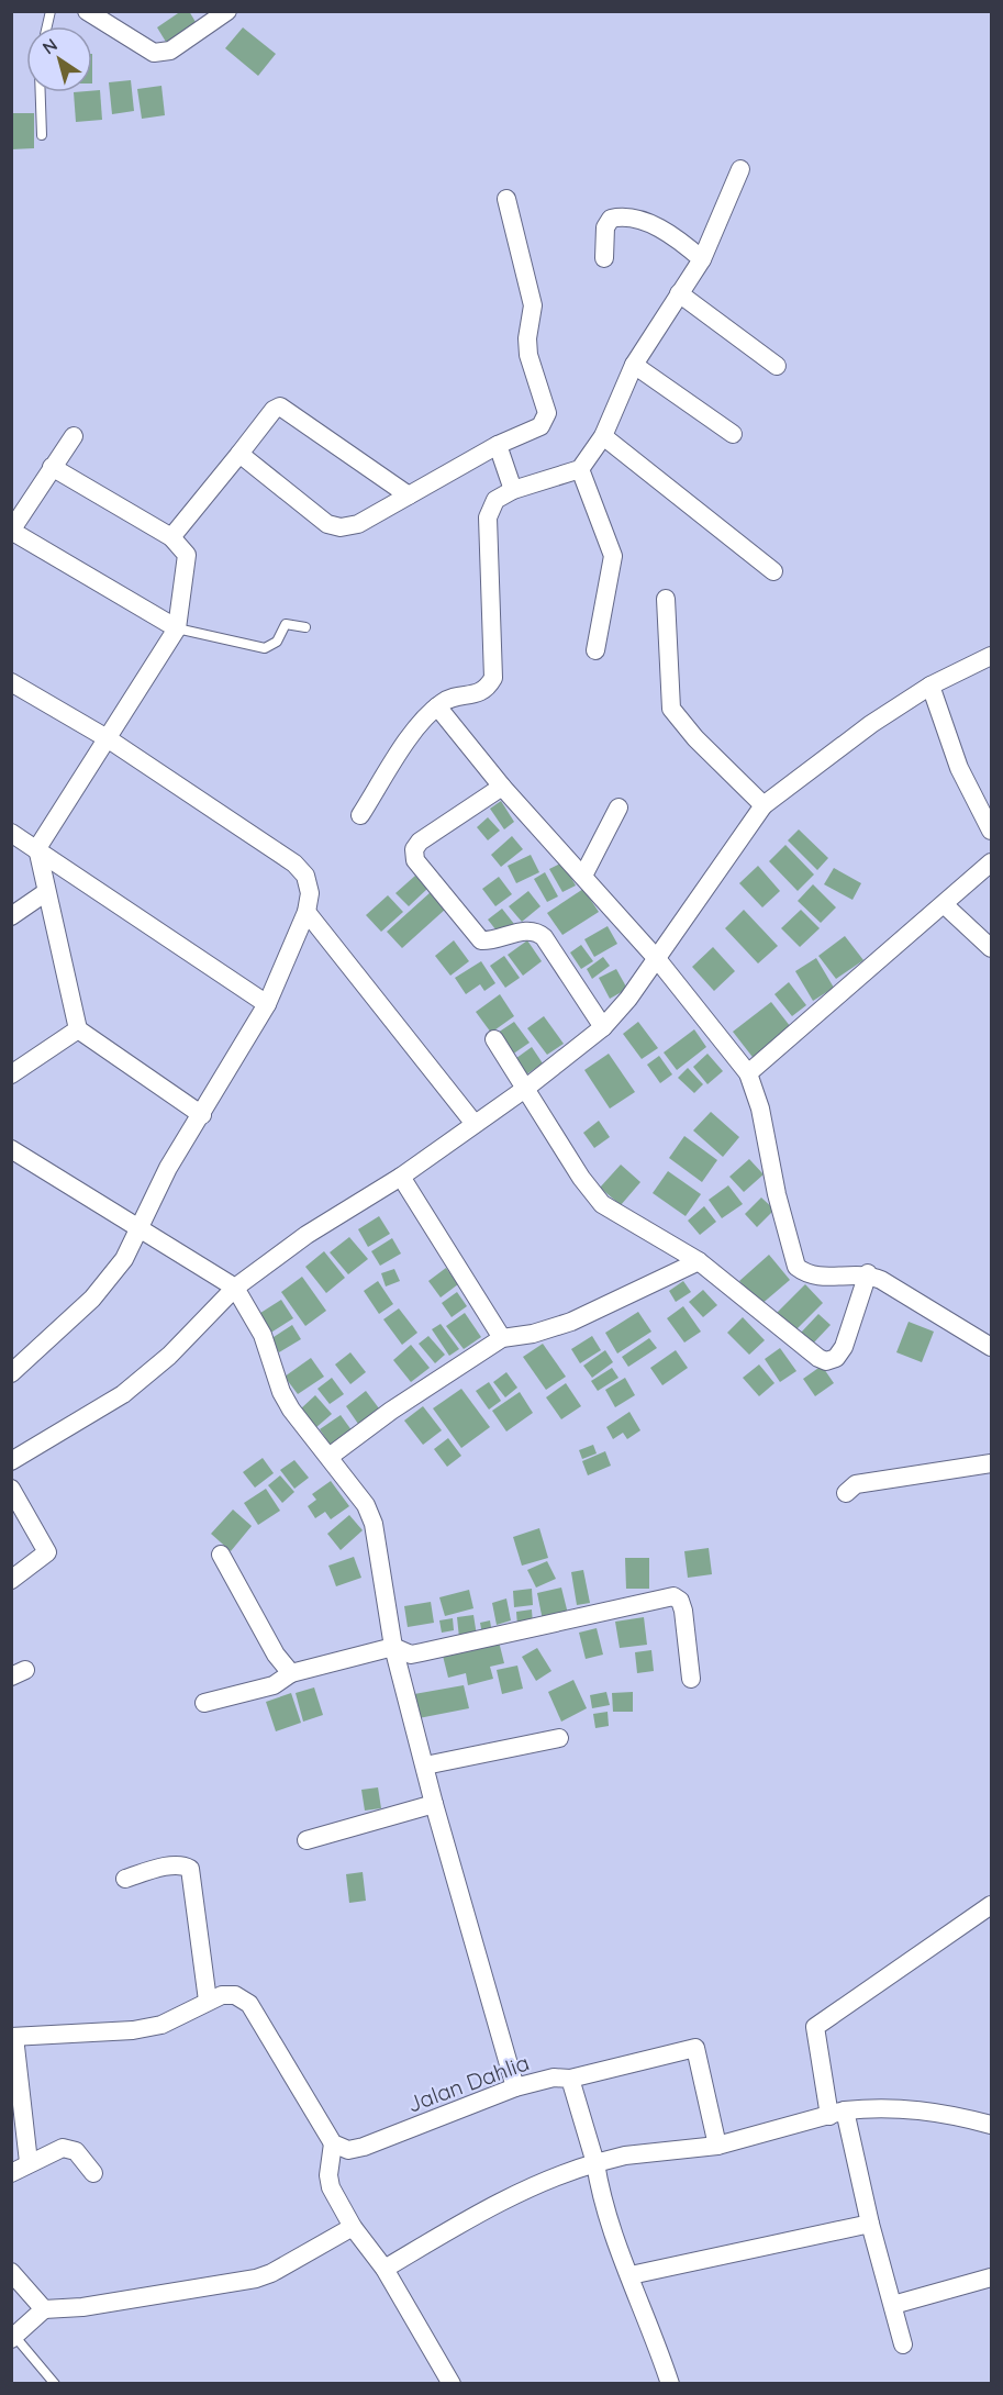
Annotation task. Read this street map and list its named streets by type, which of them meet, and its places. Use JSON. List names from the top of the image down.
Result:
{
  "streets": {
    "street": ["Jalan Dahlia"]
  },
  "north": "top left"
}
